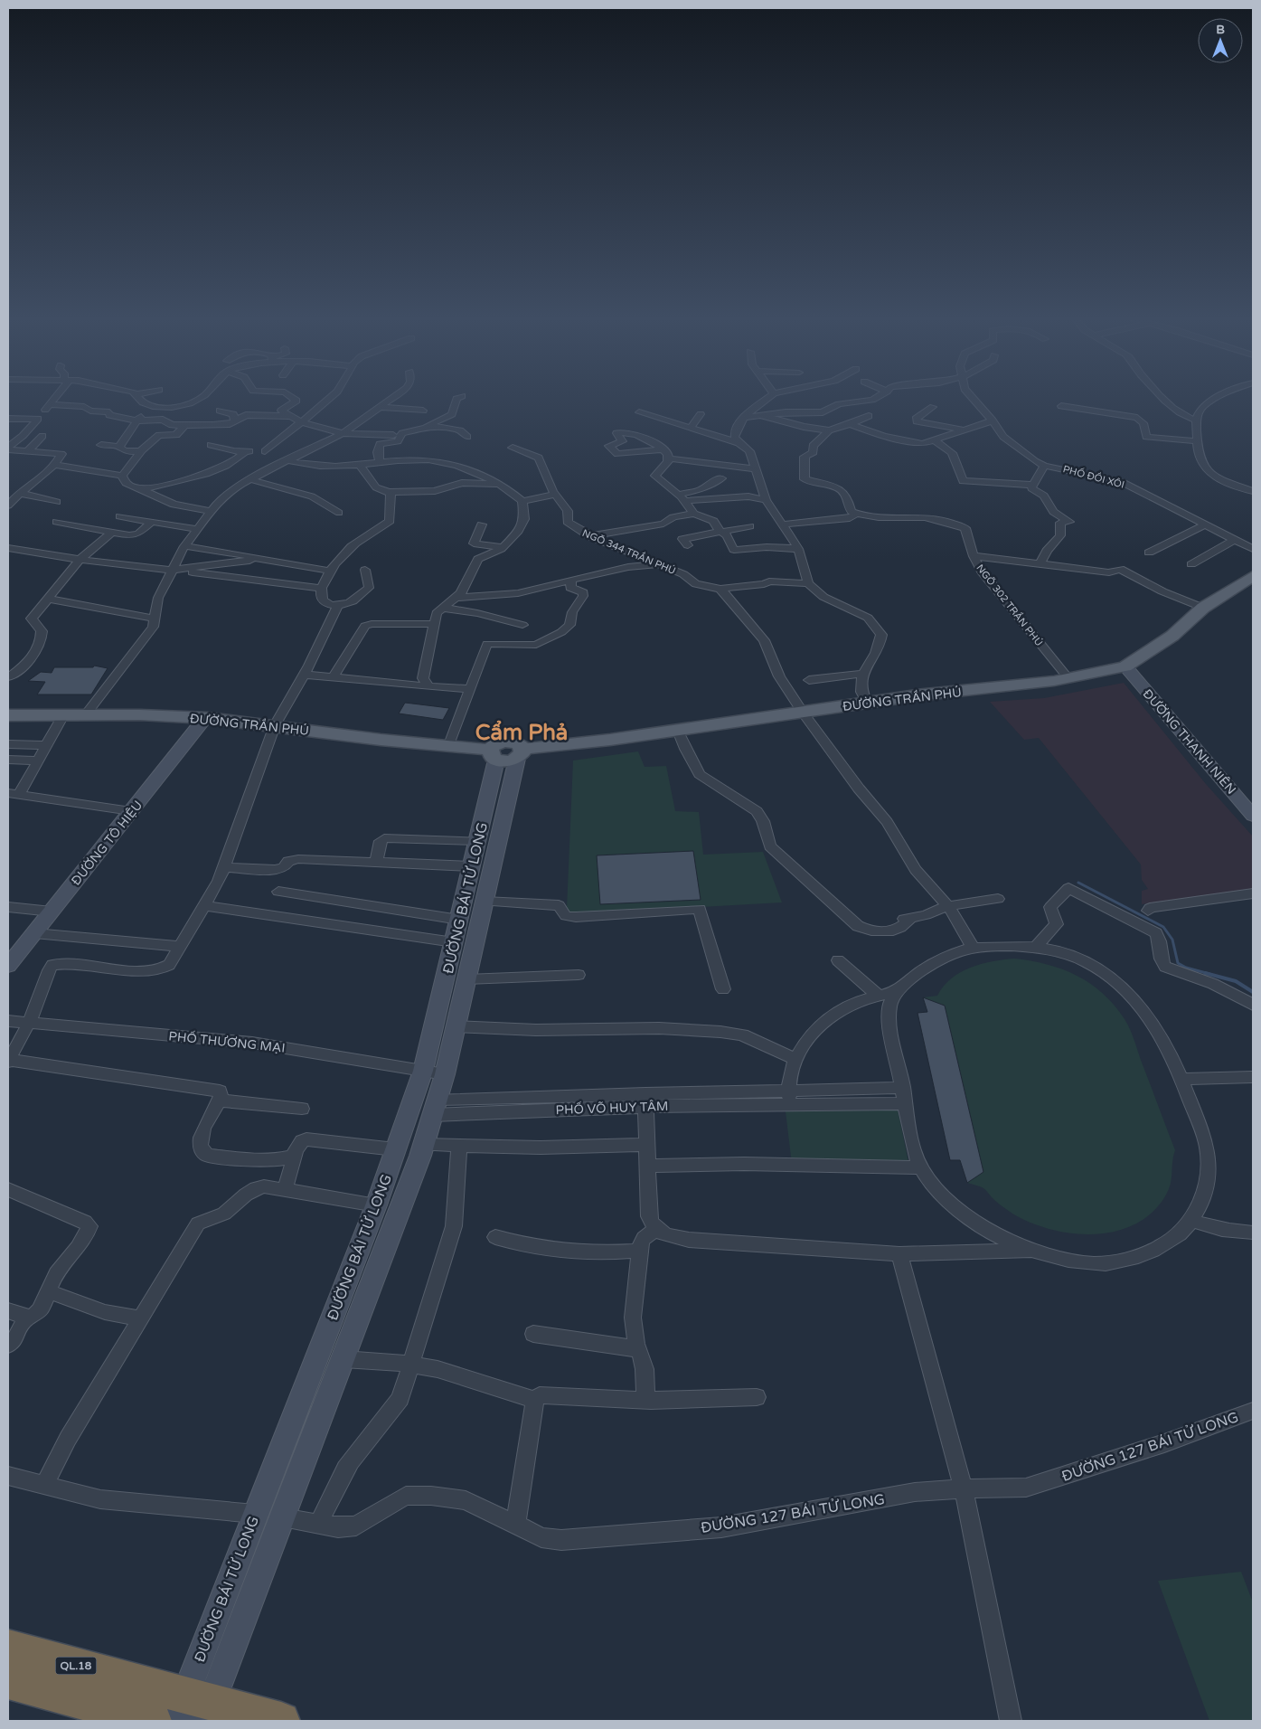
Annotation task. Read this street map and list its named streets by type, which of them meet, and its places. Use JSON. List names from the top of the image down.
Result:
{
  "streets": {
    "highway": ["QL.18"],
    "main road": ["ĐƯỜNG TRẦN PHÚ"],
    "street": [
      "PHỐ ĐỒI XÔI",
      "NGÕ 344 TRẦN PHÚ",
      "NGÕ 302 TRẦN PHÚ",
      "ĐƯỜNG THANH NIÊN",
      "ĐƯỜNG TÔ HIỆU",
      "ĐƯỜNG BÁI TỬ LONG",
      "PHỐ THƯƠNG MẠI",
      "PHỐ VÕ HUY TÂM",
      "ĐƯỜNG 127 BÁI TỬ LONG"
    ]
  },
  "crossings": [
    ["NGÕ 302 TRẦN PHÚ", "ĐƯỜNG TRẦN PHÚ"],
    ["ĐƯỜNG TRẦN PHÚ", "ĐƯỜNG THANH NIÊN"],
    ["ĐƯỜNG TRẦN PHÚ", "ĐƯỜNG TÔ HIỆU"],
    ["ĐƯỜNG TRẦN PHÚ", "ĐƯỜNG BÁI TỬ LONG"],
    ["ĐƯỜNG BÁI TỬ LONG", "PHỐ THƯƠNG MẠI"],
    ["ĐƯỜNG BÁI TỬ LONG", "PHỐ VÕ HUY TÂM"],
    ["ĐƯỜNG BÁI TỬ LONG", "ĐƯỜNG 127 BÁI TỬ LONG"],
    ["ĐƯỜNG BÁI TỬ LONG", "QL.18"]
  ],
  "districts": ["Cẩm Phả"],
  "north": "top"
}
